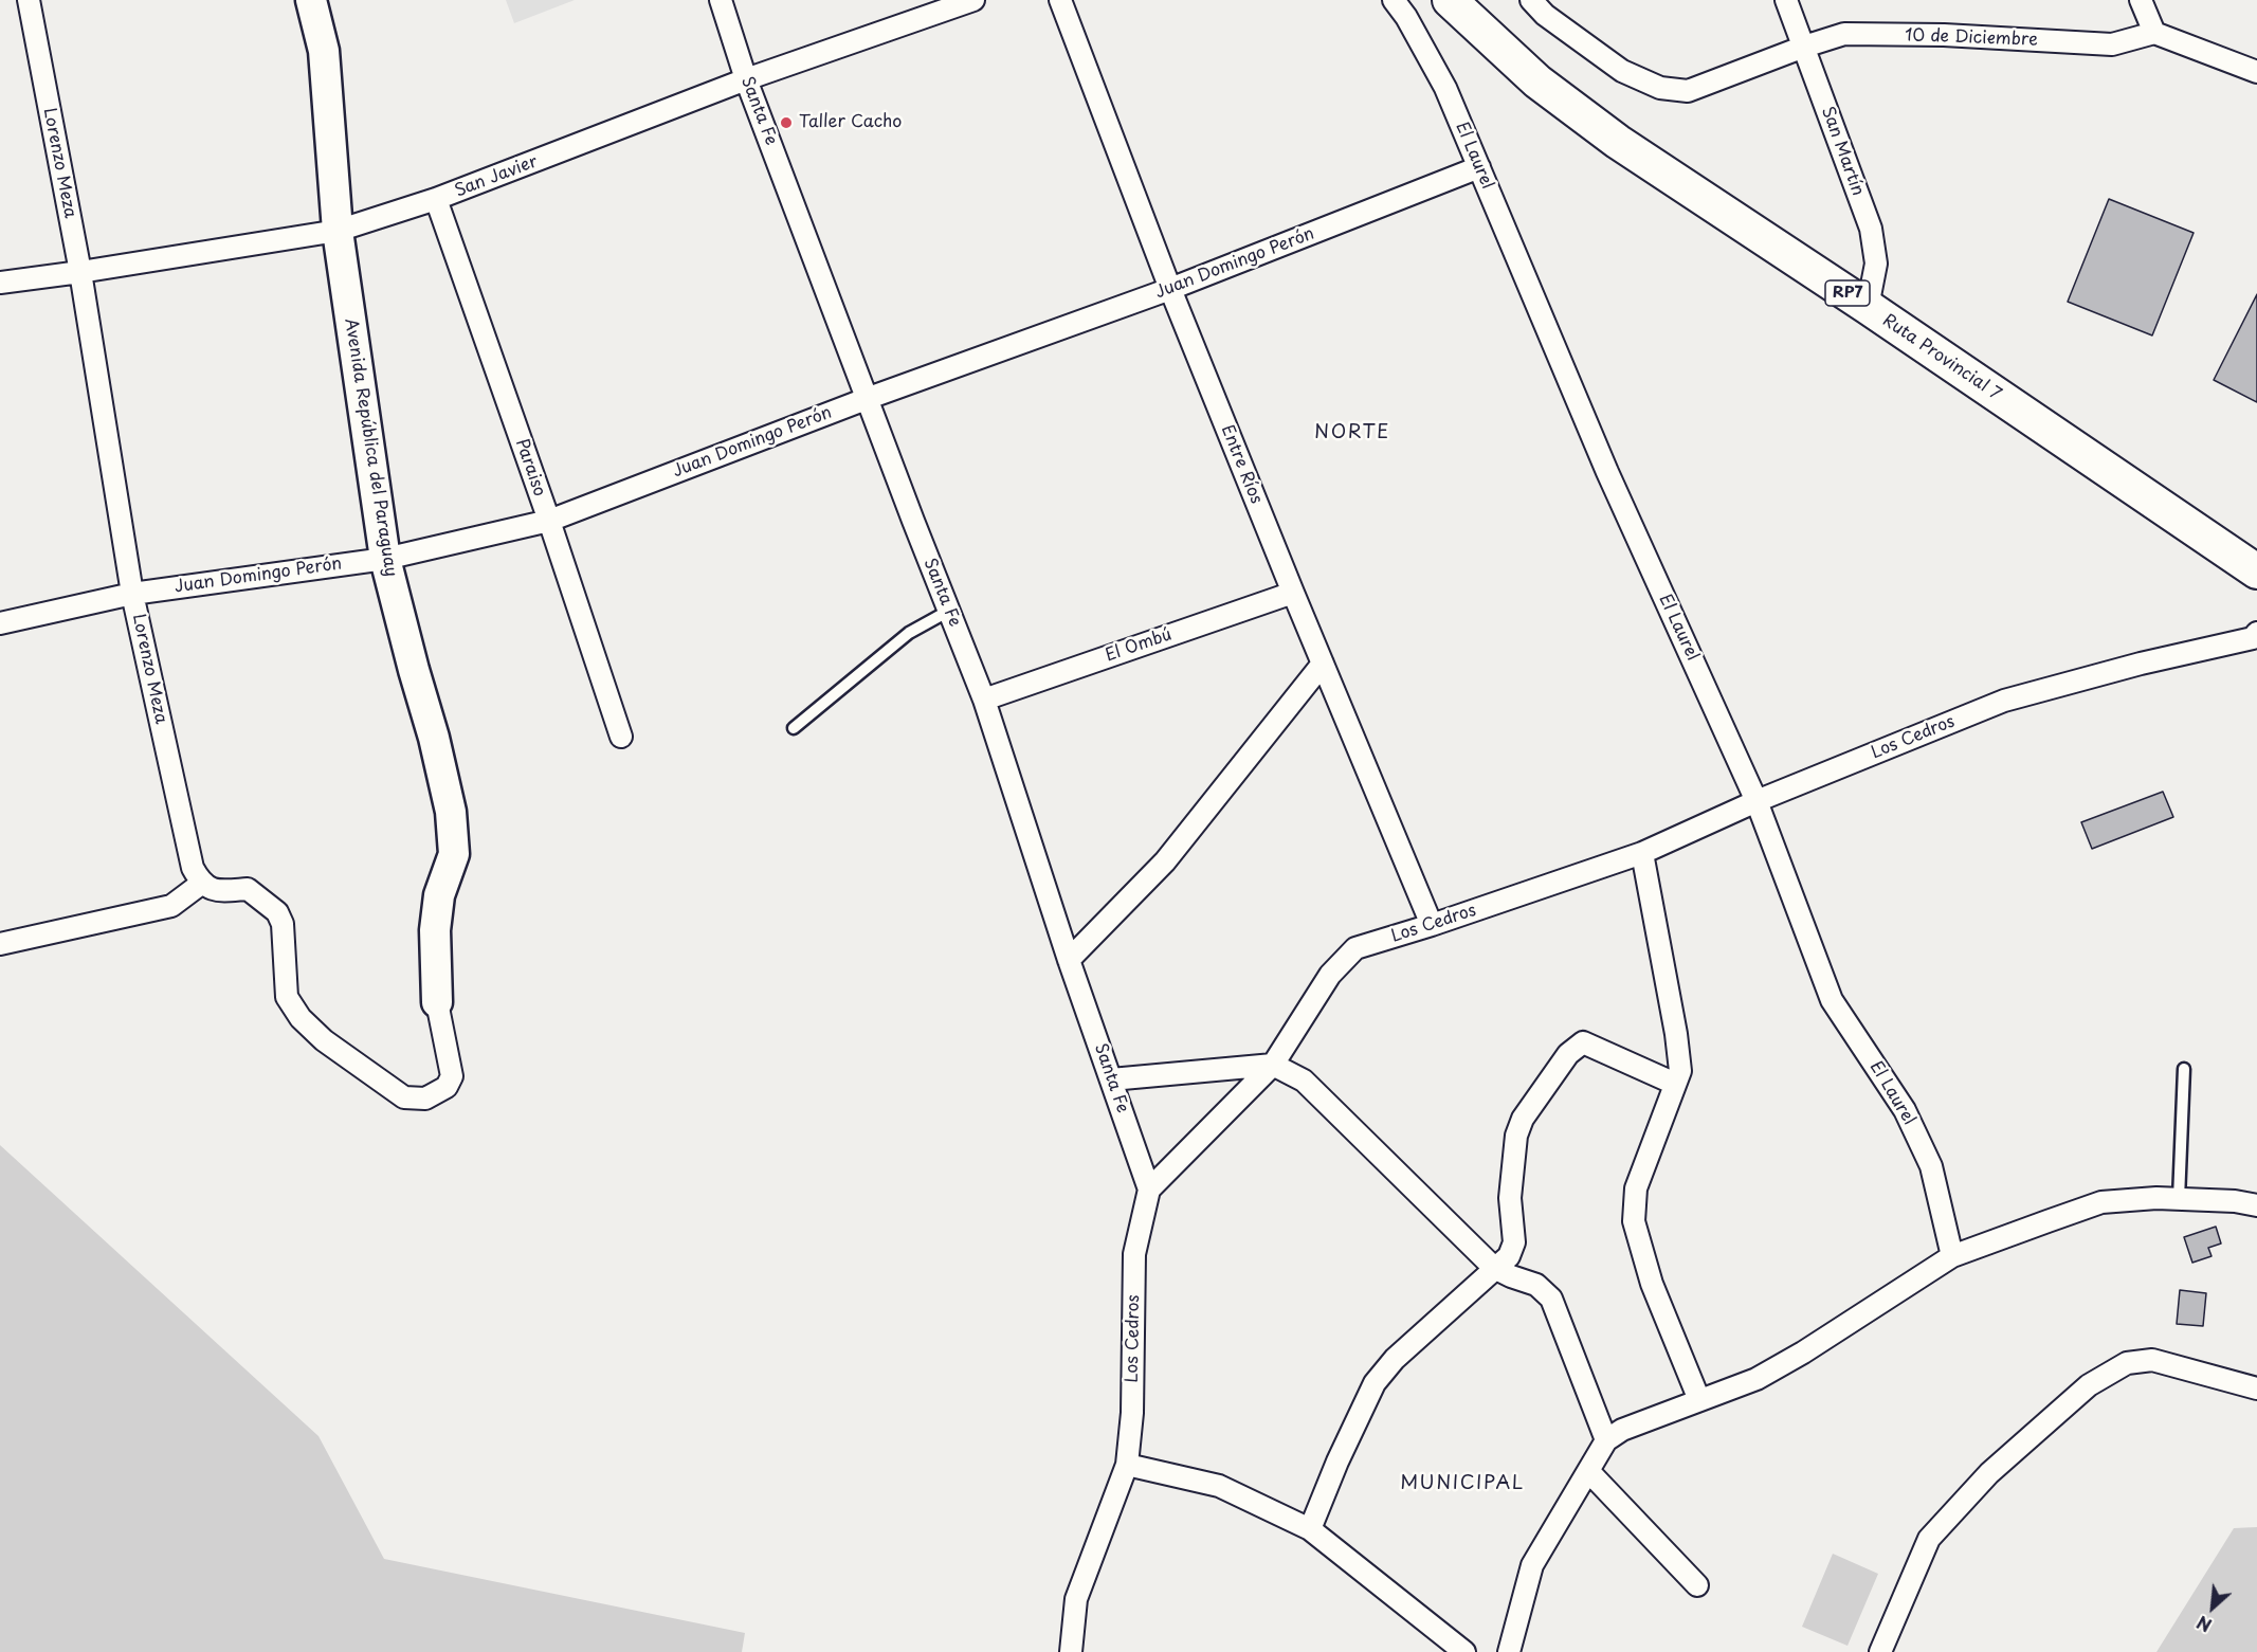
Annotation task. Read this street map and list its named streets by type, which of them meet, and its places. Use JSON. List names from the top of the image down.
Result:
{
  "streets": {
    "main road": ["RP7", "Ruta Provincial 7", "Avenida República del Paraguay"],
    "street": [
      "10 de Diciembre",
      "Santa Fe",
      "San Martín",
      "El Laurel",
      "Lorenzo Meza",
      "San Javier",
      "Juan Domingo Perón",
      "Entre Ríos",
      "Paraiso",
      "El Ombú",
      "Los Cedros"
    ]
  },
  "crossings": [
    ["10 de Diciembre", "San Martín"],
    ["Santa Fe", "San Javier"],
    ["Santa Fe", "Juan Domingo Perón"],
    ["Santa Fe", "El Ombú"],
    ["Santa Fe", "Los Cedros"],
    ["San Martín", "Ruta Provincial 7"],
    ["El Laurel", "Juan Domingo Perón"],
    ["El Laurel", "Los Cedros"],
    ["Lorenzo Meza", "San Javier"],
    ["Lorenzo Meza", "Juan Domingo Perón"],
    ["San Javier", "Avenida República del Paraguay"],
    ["San Javier", "Paraiso"],
    ["Juan Domingo Perón", "Avenida República del Paraguay"],
    ["Juan Domingo Perón", "Entre Ríos"],
    ["Juan Domingo Perón", "Paraiso"],
    ["Entre Ríos", "El Ombú"],
    ["Entre Ríos", "Los Cedros"]
  ],
  "districts": ["NORTE", "MUNICIPAL"],
  "places": ["Taller Cacho"],
  "north": "bottom left"
}
